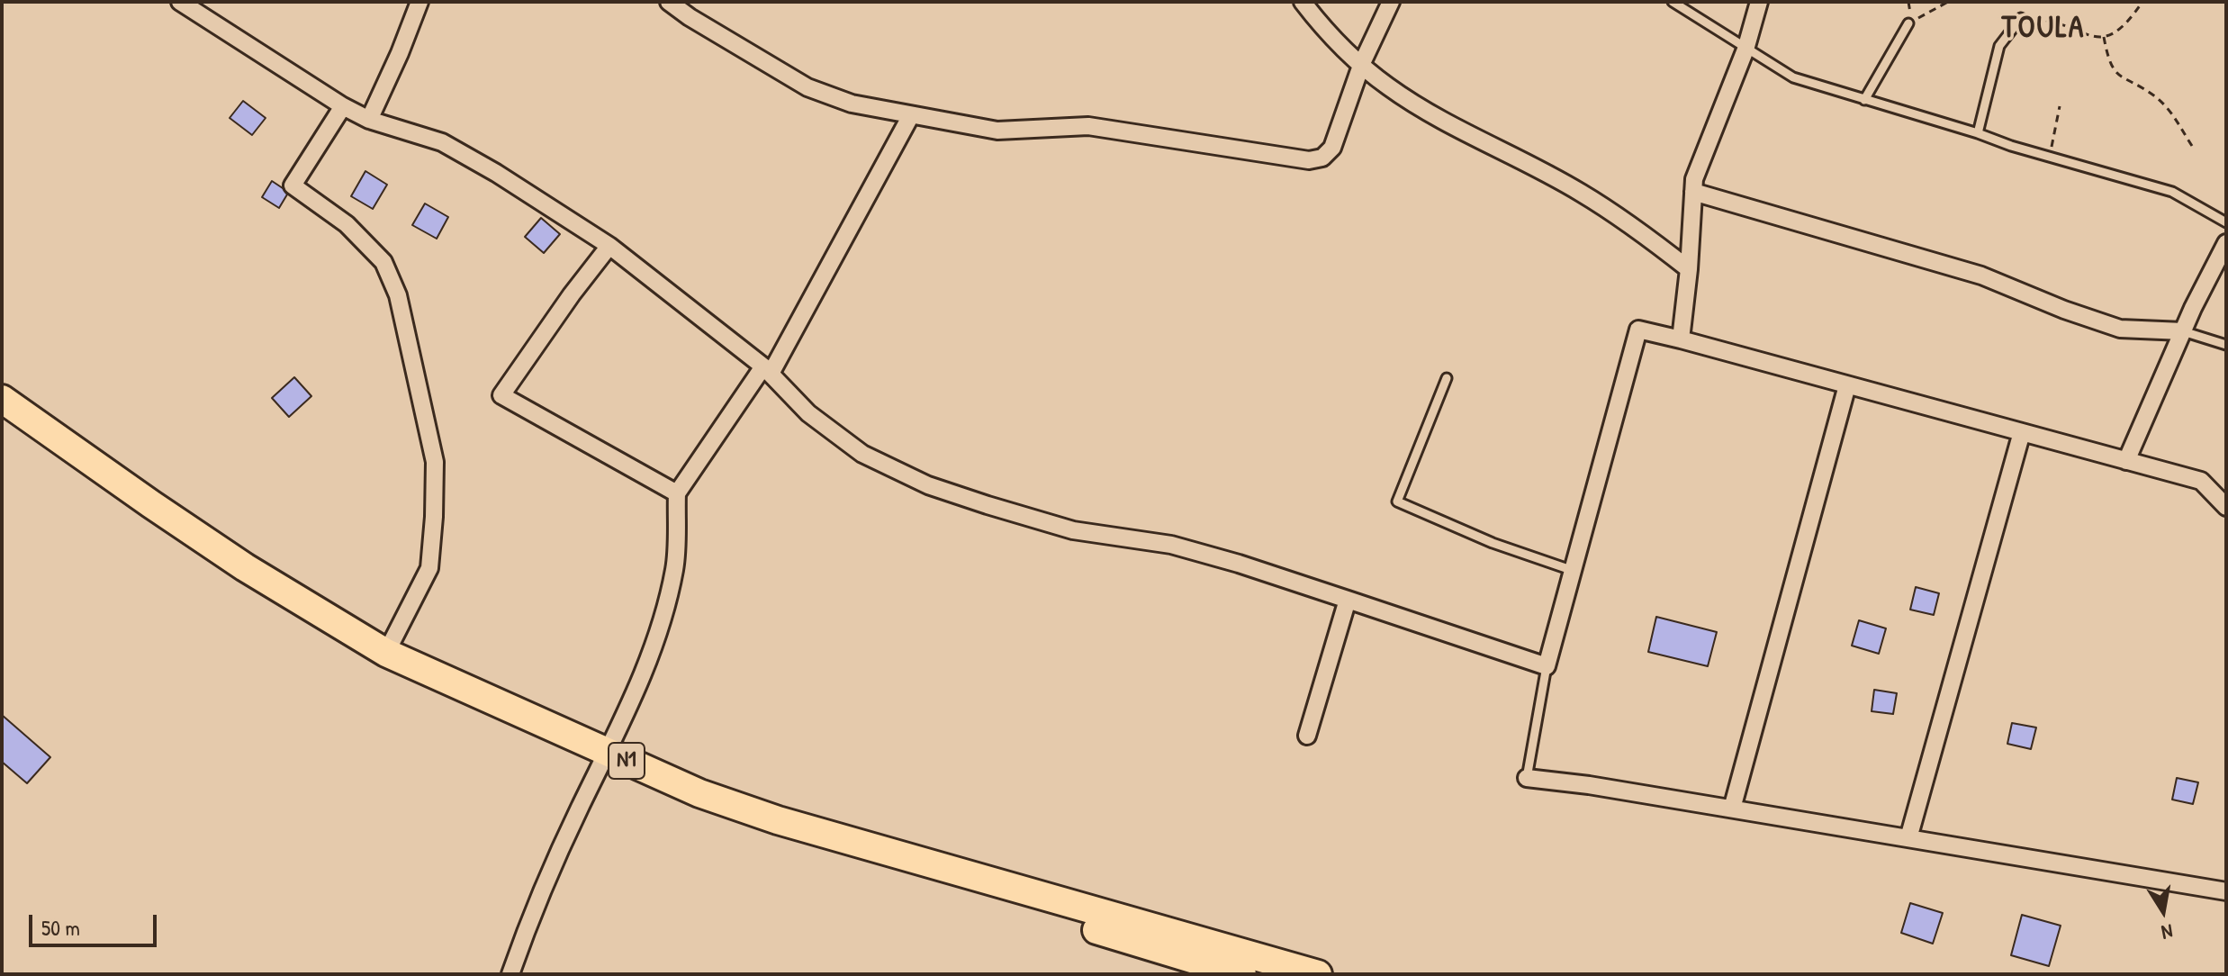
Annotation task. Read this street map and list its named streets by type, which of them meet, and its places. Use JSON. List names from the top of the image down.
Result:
{
  "streets": {
    "main road": ["N1"]
  },
  "districts": ["TOULA"],
  "scale_bar": "50 m",
  "north": "bottom"
}
